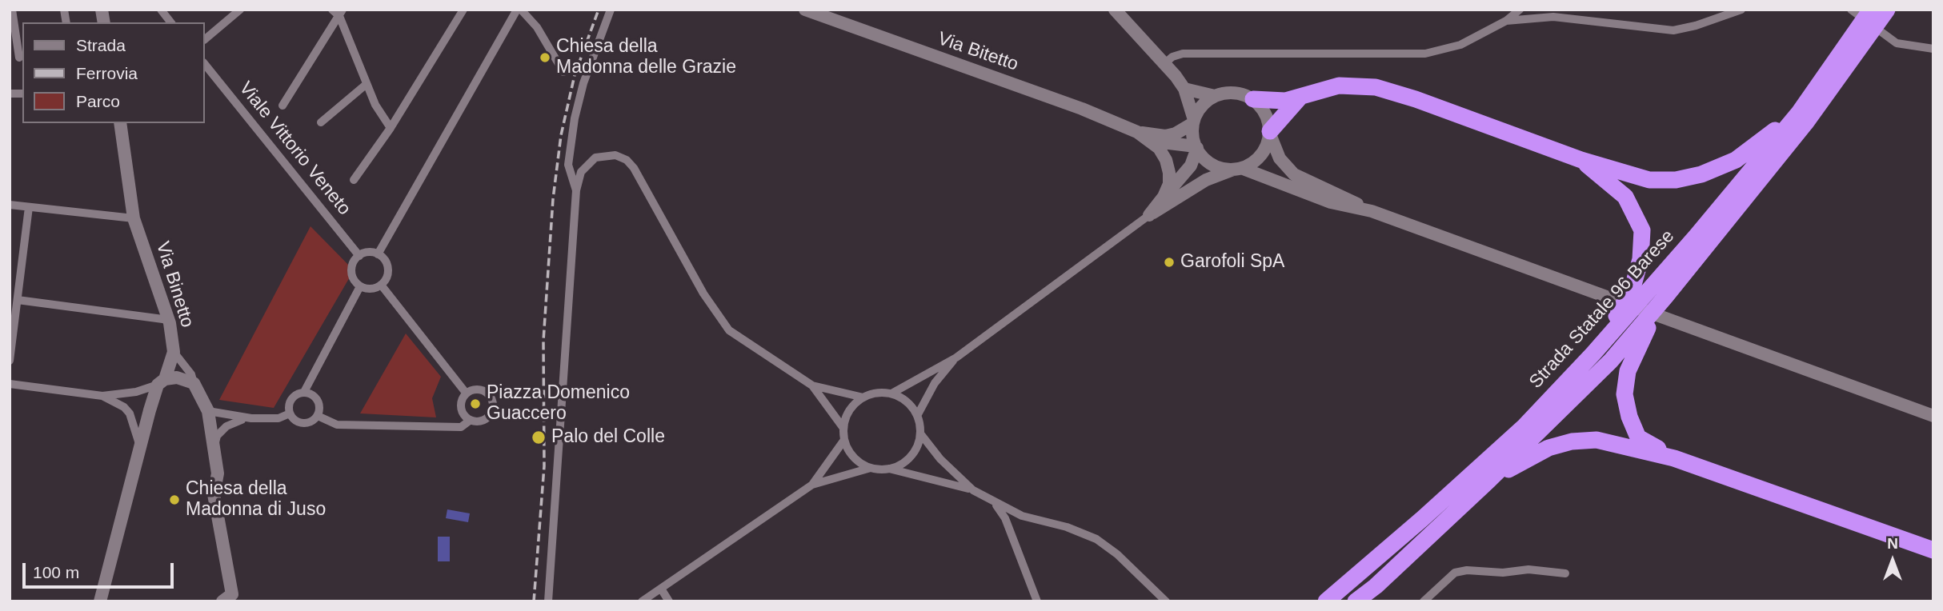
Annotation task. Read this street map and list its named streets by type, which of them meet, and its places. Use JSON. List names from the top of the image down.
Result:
{
  "streets": {
    "highway": ["Strada Statale 96 Barese"],
    "street": ["Via Bitetto", "Viale Vittorio Veneto", "Via Binetto"]
  },
  "places": [
    "Chiesa della Madonna delle Grazie",
    "Garofoli SpA",
    "Piazza Domenico Guaccero",
    "Palo del Colle",
    "Chiesa della Madonna di Juso"
  ],
  "legend": ["Strada", "Ferrovia", "Parco"],
  "scale_bar": "100 m",
  "north": "top"
}
